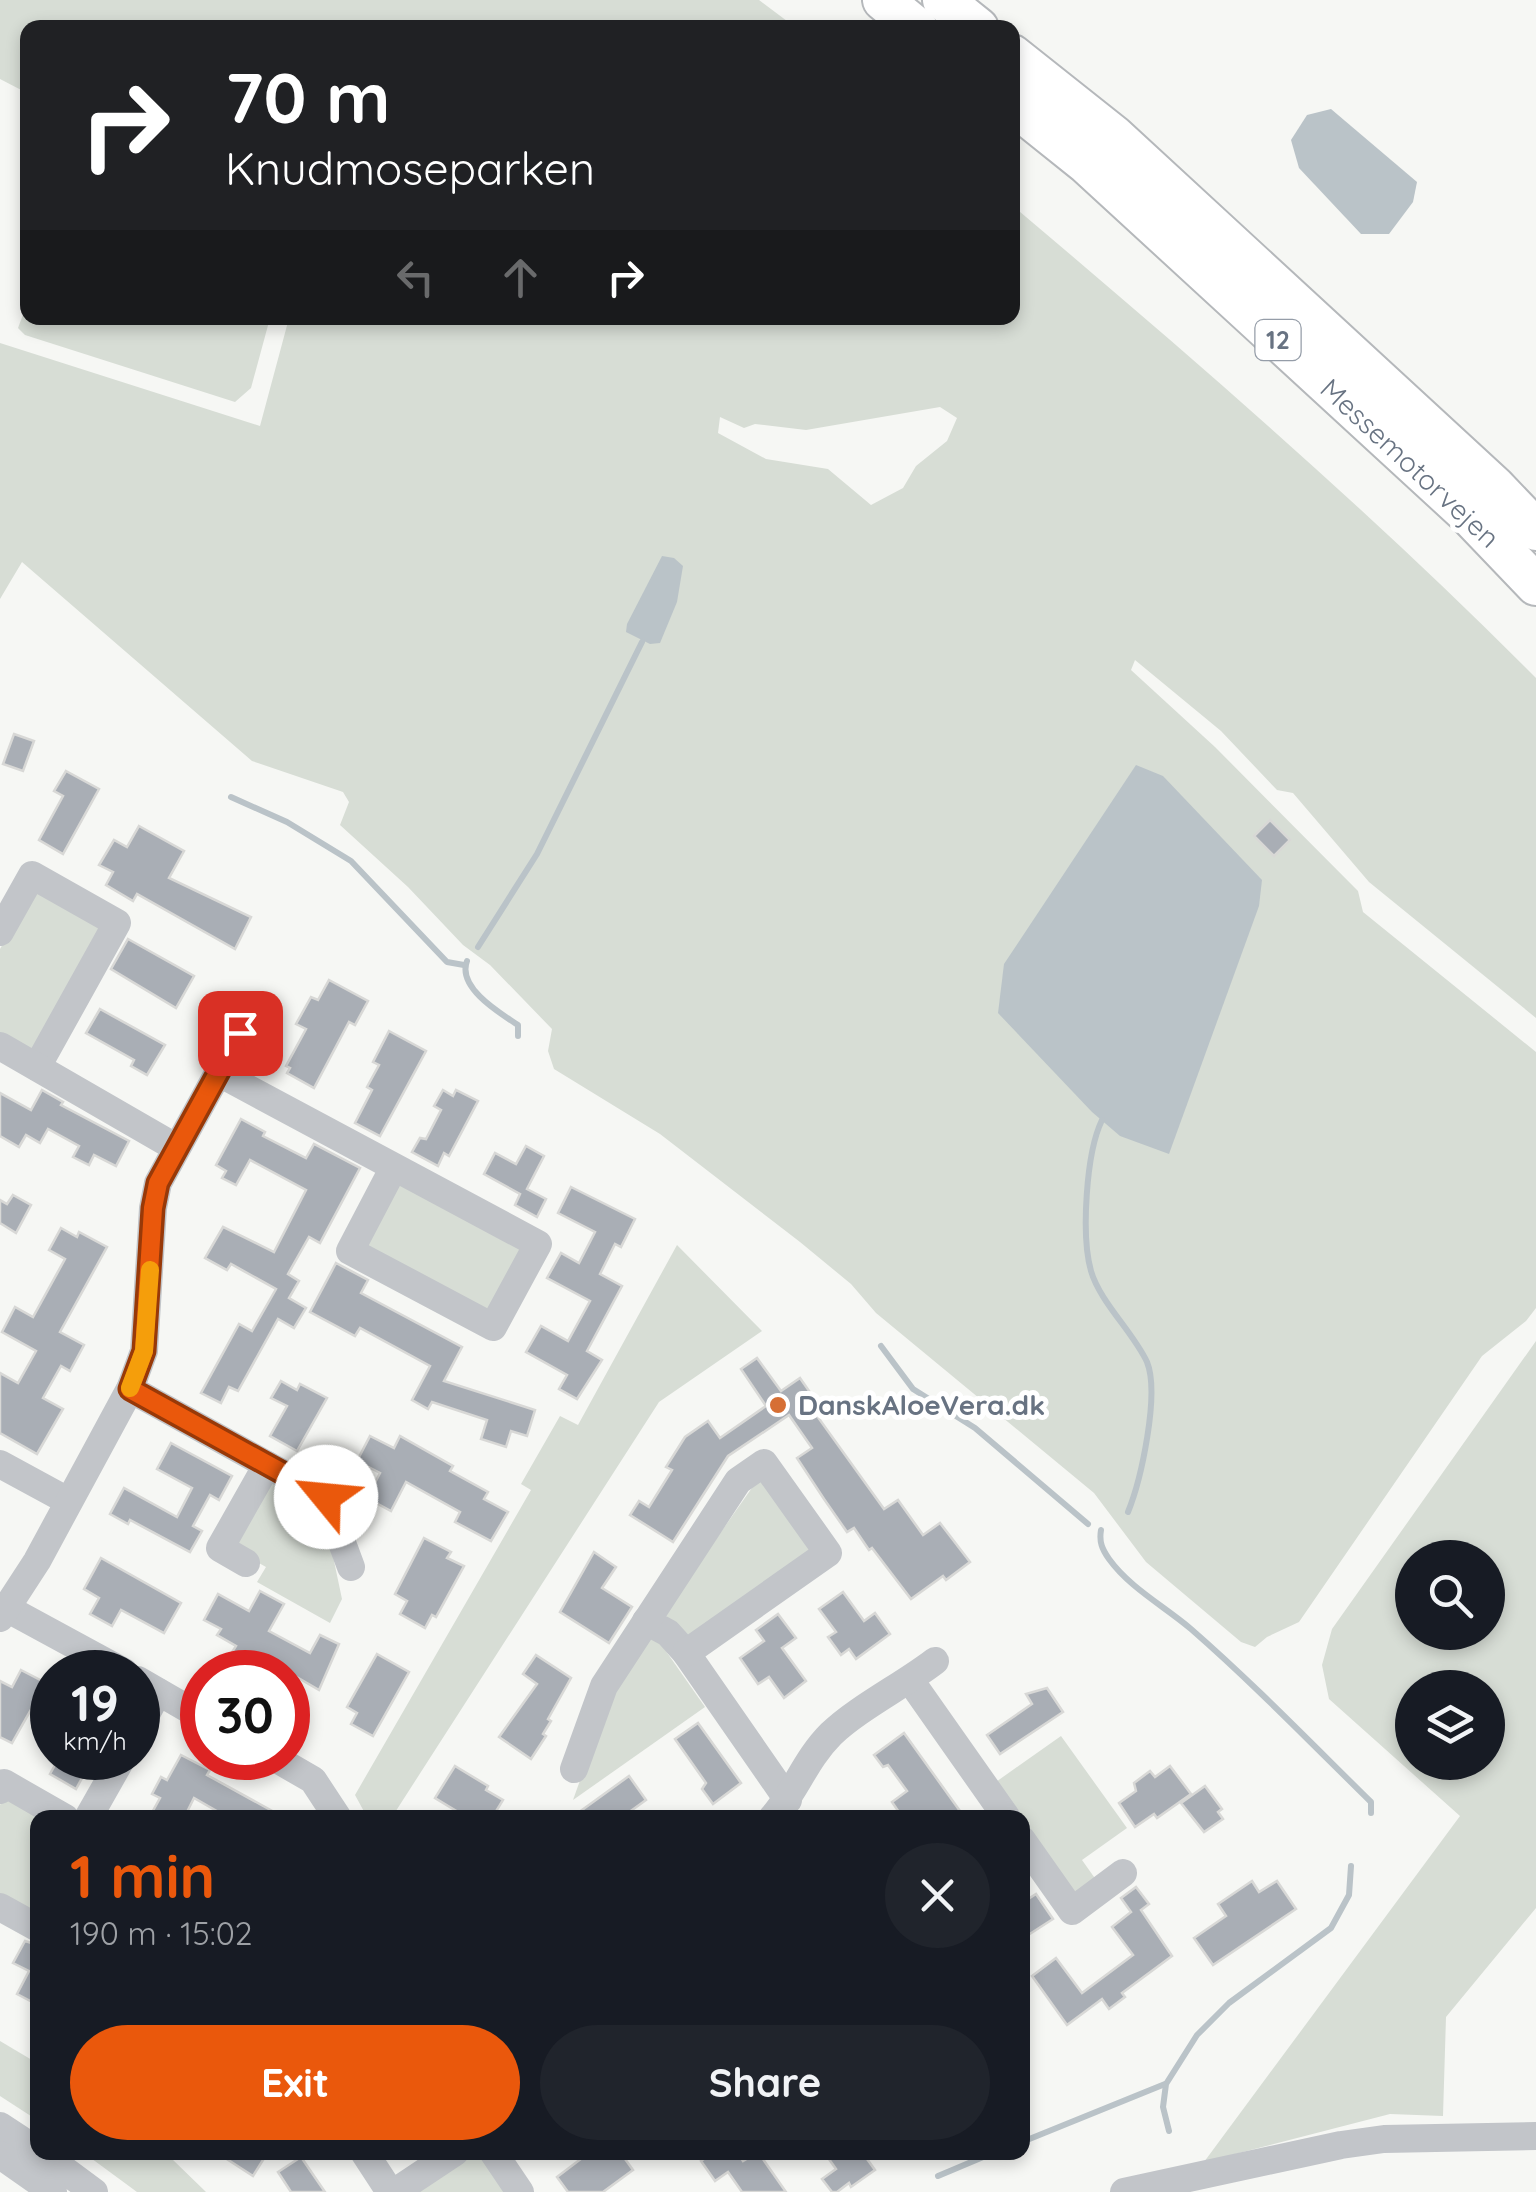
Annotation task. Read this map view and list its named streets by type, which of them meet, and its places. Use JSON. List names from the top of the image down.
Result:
{
  "streets": {
    "highway": ["12", "Messemotorvejen"]
  },
  "places": ["DanskAloeVera.dk"],
  "page": {
    "turn": ["70 m", "Knudmoseparken"],
    "speed": "19 km/h",
    "limit": "30",
    "heading": ["1 min", "190 m · 15:02"],
    "buttons": ["Exit", "Share"]
  }
}
